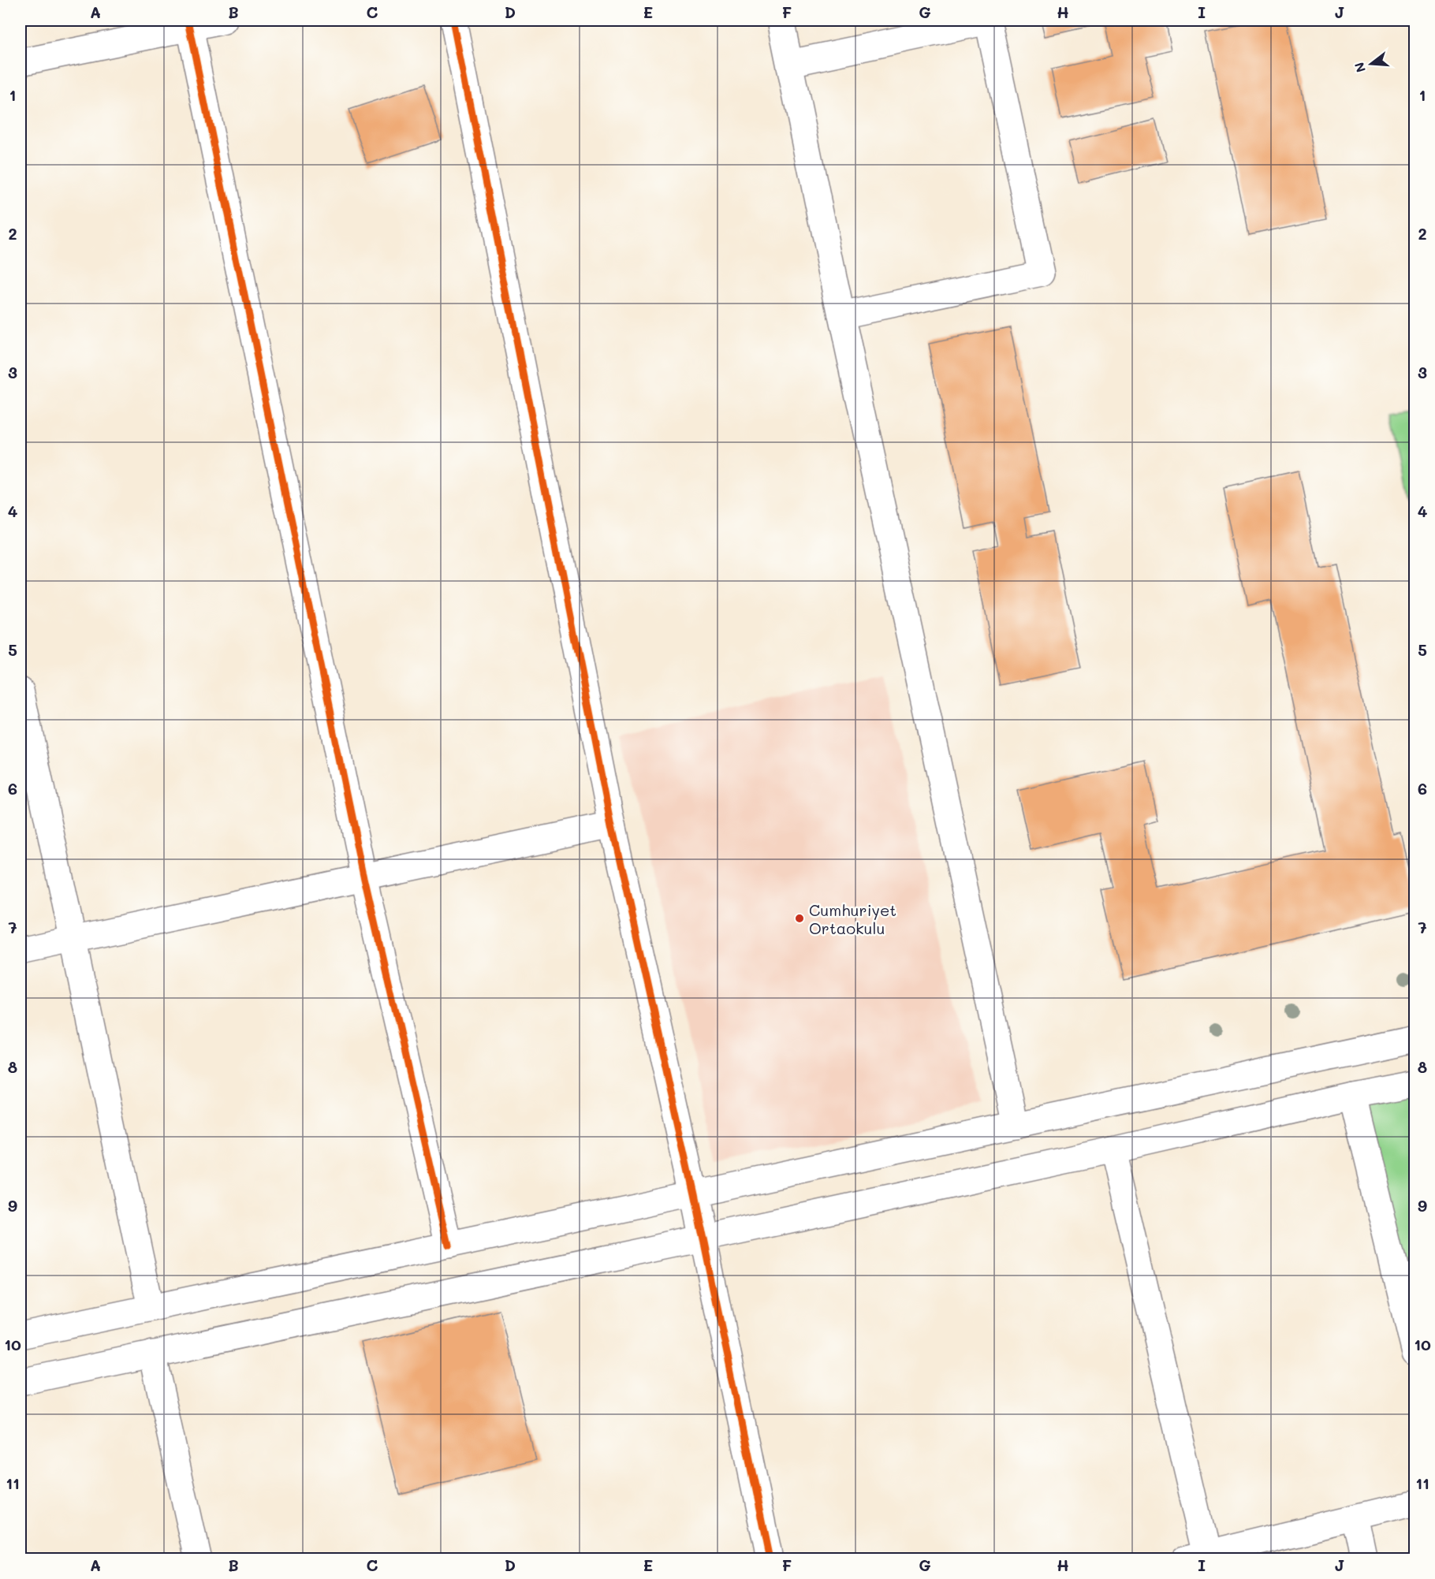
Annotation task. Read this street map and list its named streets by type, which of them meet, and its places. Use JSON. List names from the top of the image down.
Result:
{
  "places": ["Cumhuriyet Ortaokulu"],
  "north": "left",
  "grid": {
    "columns": [
      "A",
      "B",
      "C",
      "D",
      "E",
      "F",
      "G",
      "H",
      "I",
      "J"
    ],
    "rows": [
      "1",
      "2",
      "3",
      "4",
      "5",
      "6",
      "7",
      "8",
      "9",
      "10",
      "11"
    ]
  }
}
